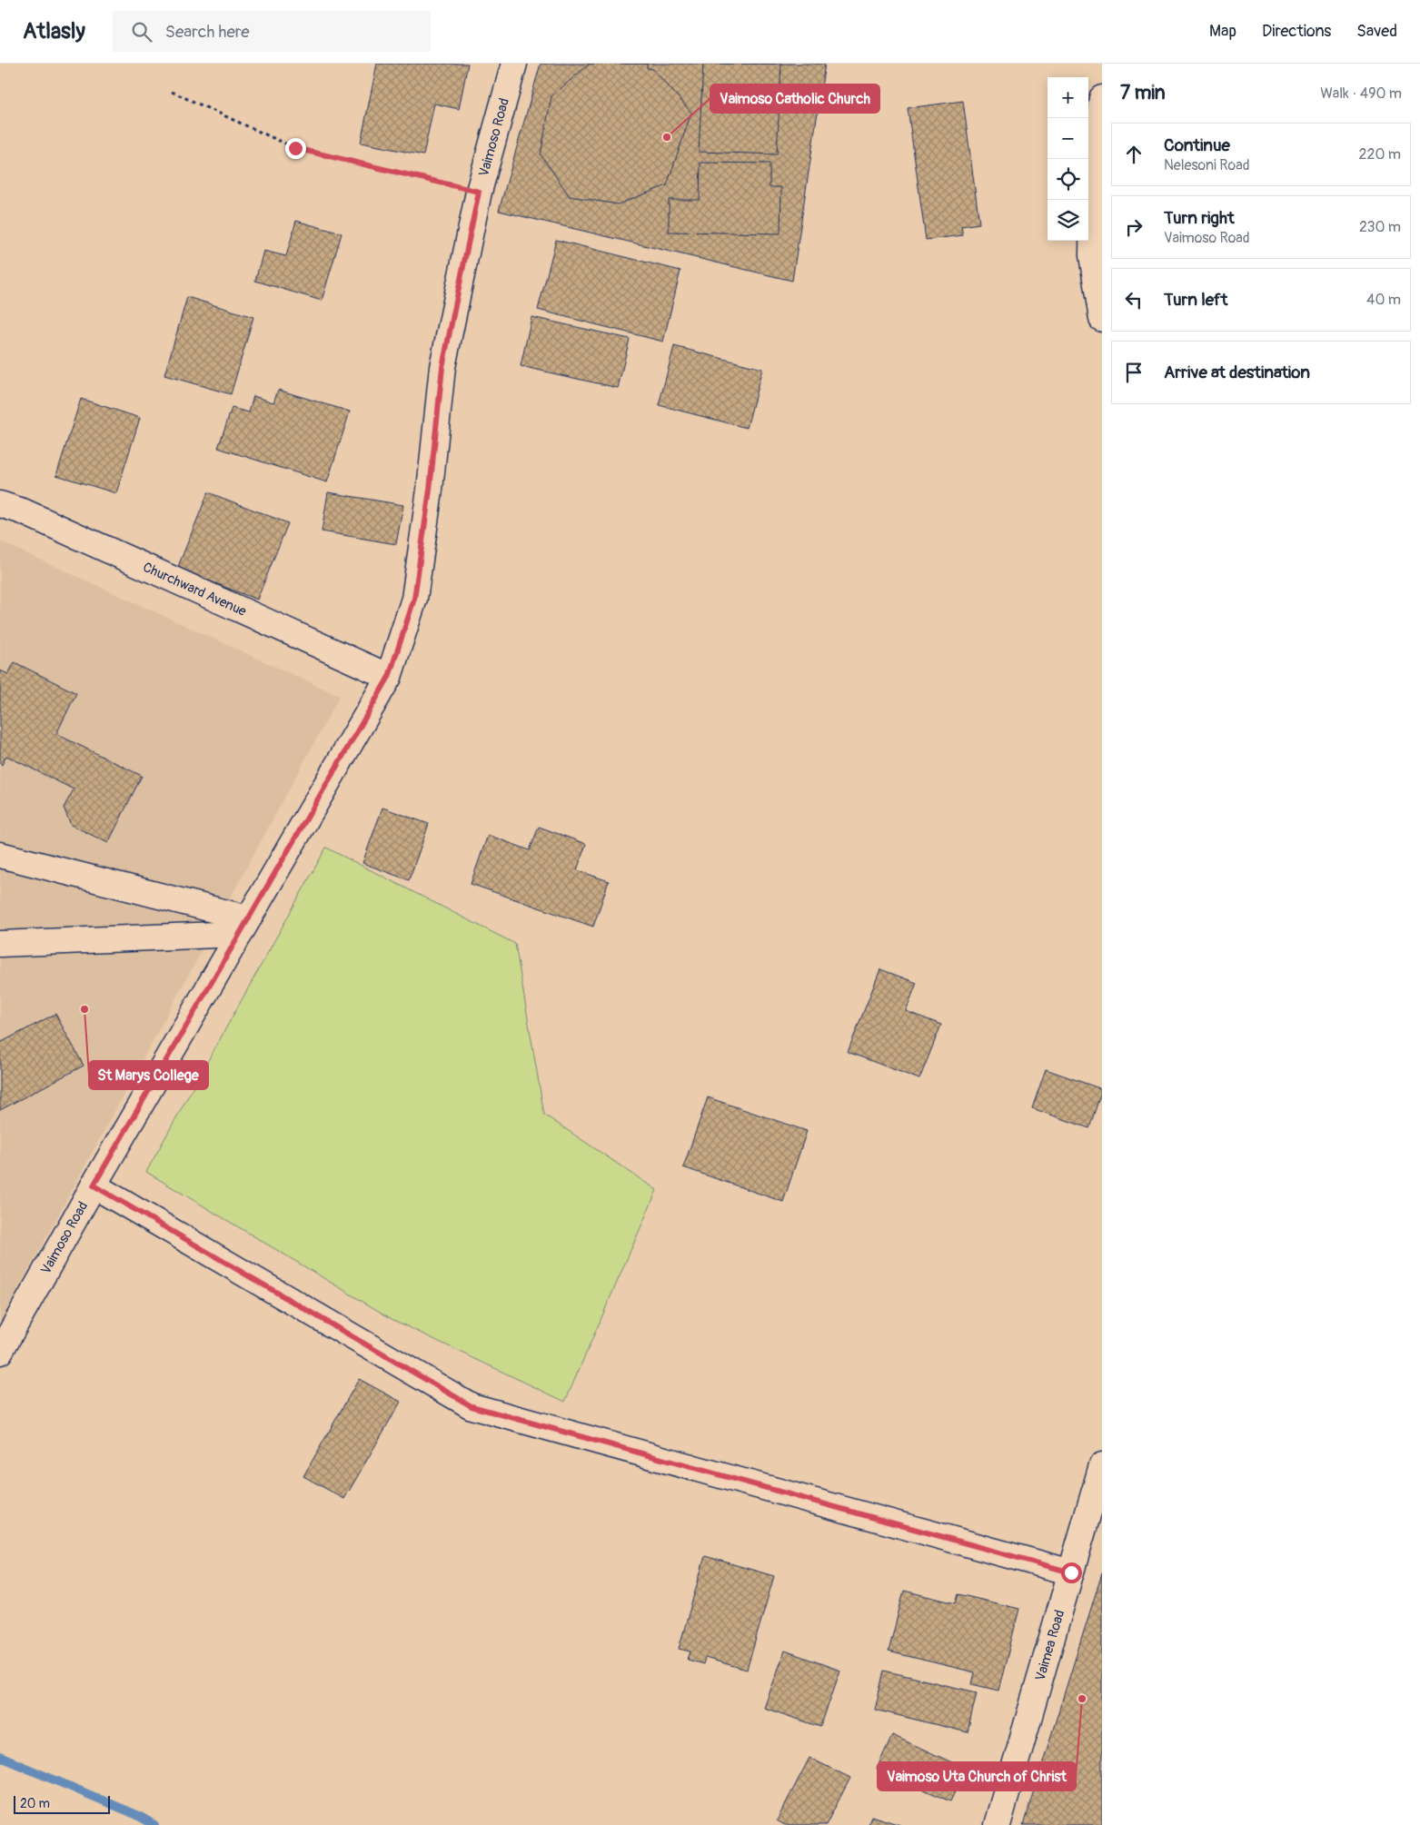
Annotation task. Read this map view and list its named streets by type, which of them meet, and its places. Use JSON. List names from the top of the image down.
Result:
{
  "streets": {
    "street": ["Vaimoso Road", "Churchward Avenue", "Vaimea Road"]
  },
  "crossings": [
    ["Vaimoso Road", "Churchward Avenue"]
  ],
  "places": ["Vaimoso Catholic Church", "St Marys College", "Vaimoso Uta Church of Christ"],
  "scale_bar": "20 m",
  "page": {
    "header": "Atlasly",
    "search": "Search here",
    "nav": ["Map", "Directions", "Saved"],
    "heading": ["7 min", "Walk · 490 m"],
    "map_buttons": ["+", "−"],
    "list": [
      ["Continue", "Nelesoni Road", "220 m"],
      ["Turn right", "Vaimoso Road", "230 m"],
      ["Turn left", "40 m"],
      "Arrive at destination"
    ],
    "scale": "20 m"
  }
}
